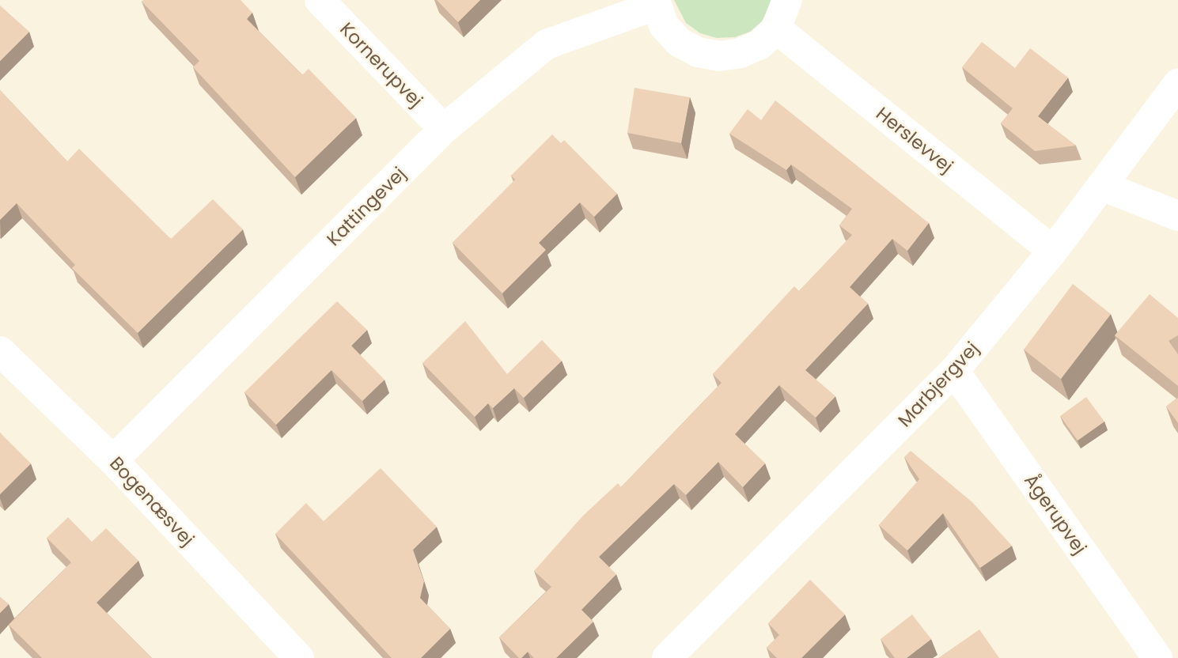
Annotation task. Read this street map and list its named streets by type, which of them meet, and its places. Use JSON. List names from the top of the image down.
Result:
{
  "streets": {
    "street": [
      "Kornerupvej",
      "Herslevvej",
      "Kattingevej",
      "Marbjergvej",
      "Bogenæsvej",
      "Ågerupvej"
    ]
  },
  "crossings": [
    ["Kornerupvej", "Kattingevej"],
    ["Herslevvej", "Marbjergvej"],
    ["Kattingevej", "Bogenæsvej"],
    ["Marbjergvej", "Ågerupvej"]
  ]
}
